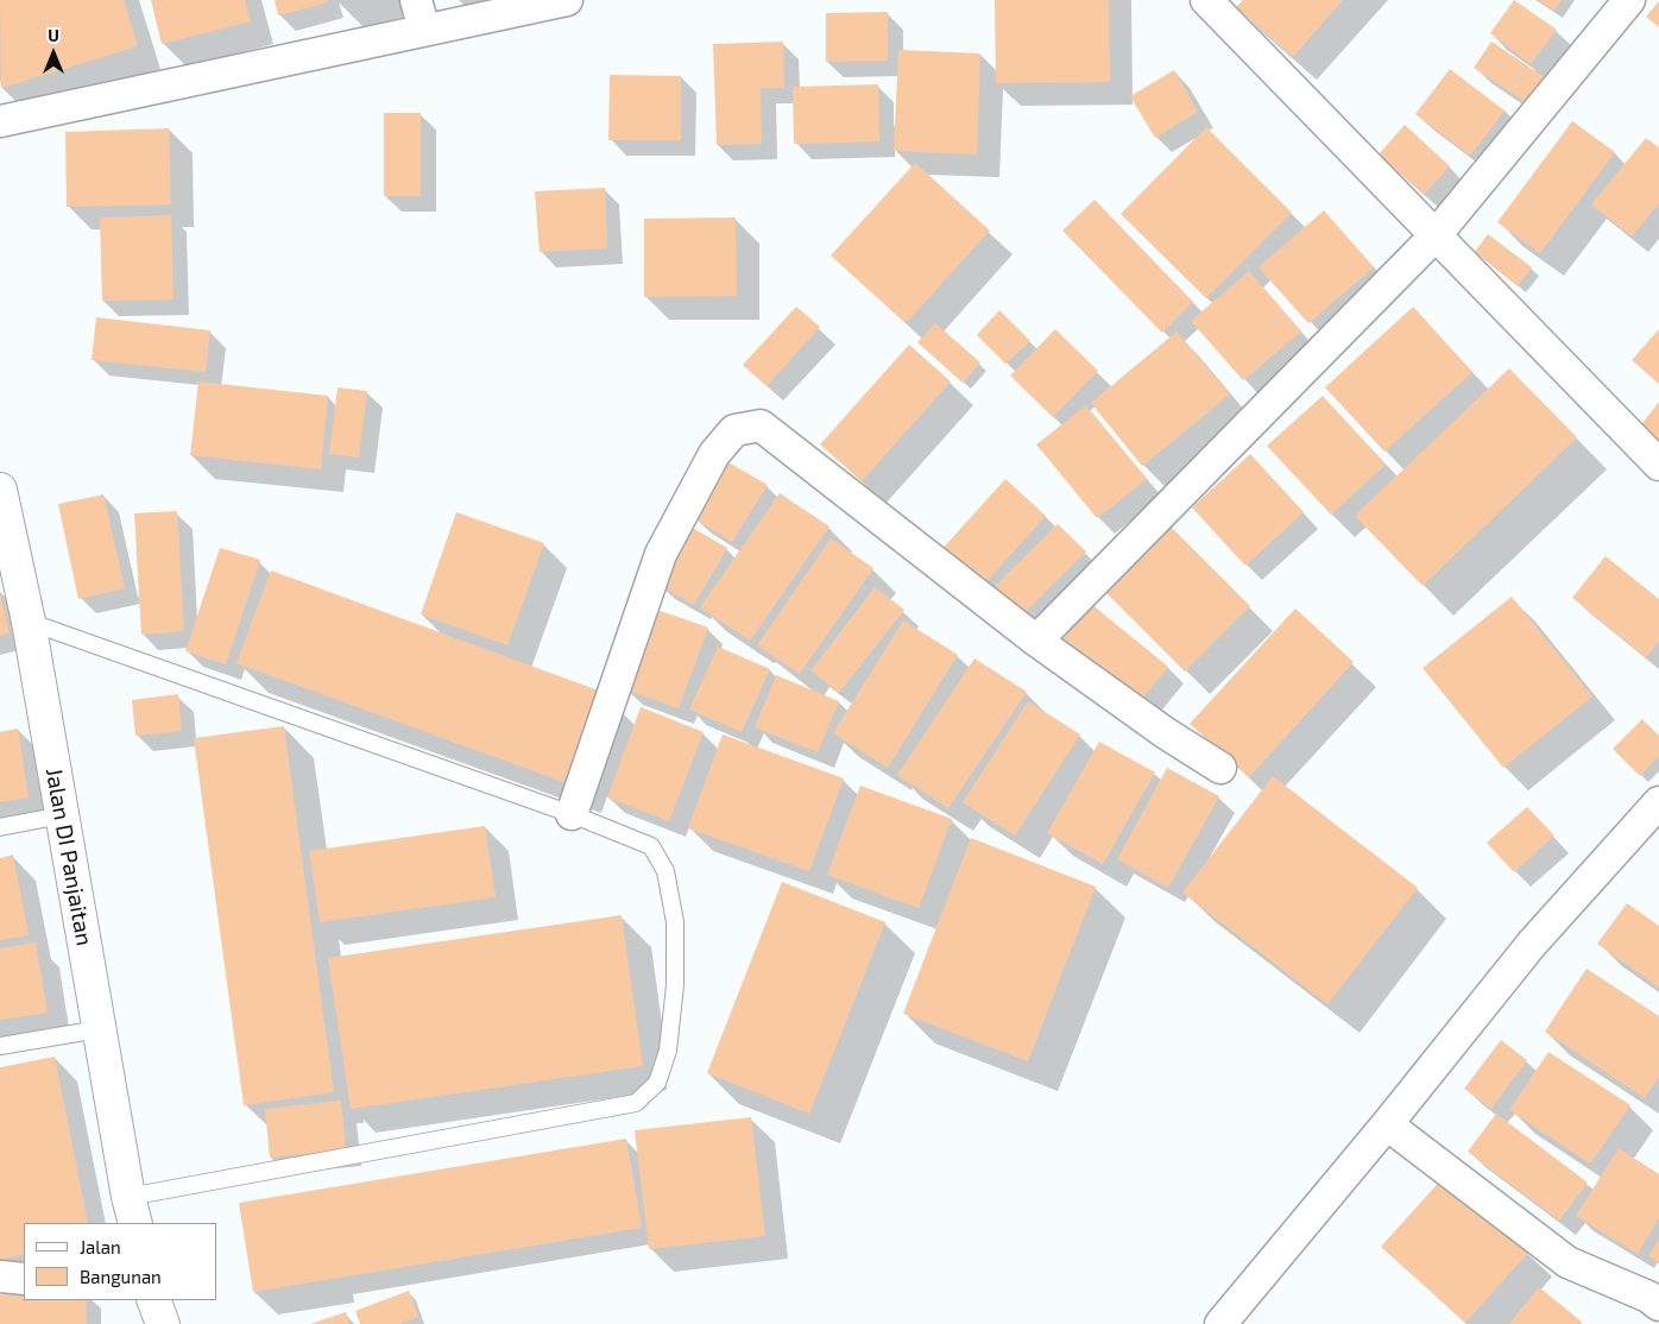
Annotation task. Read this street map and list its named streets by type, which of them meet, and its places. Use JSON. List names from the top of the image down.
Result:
{
  "streets": {
    "street": ["Jalan DI Panjaitan"]
  },
  "legend": ["Jalan", "Bangunan"],
  "north": "top"
}
